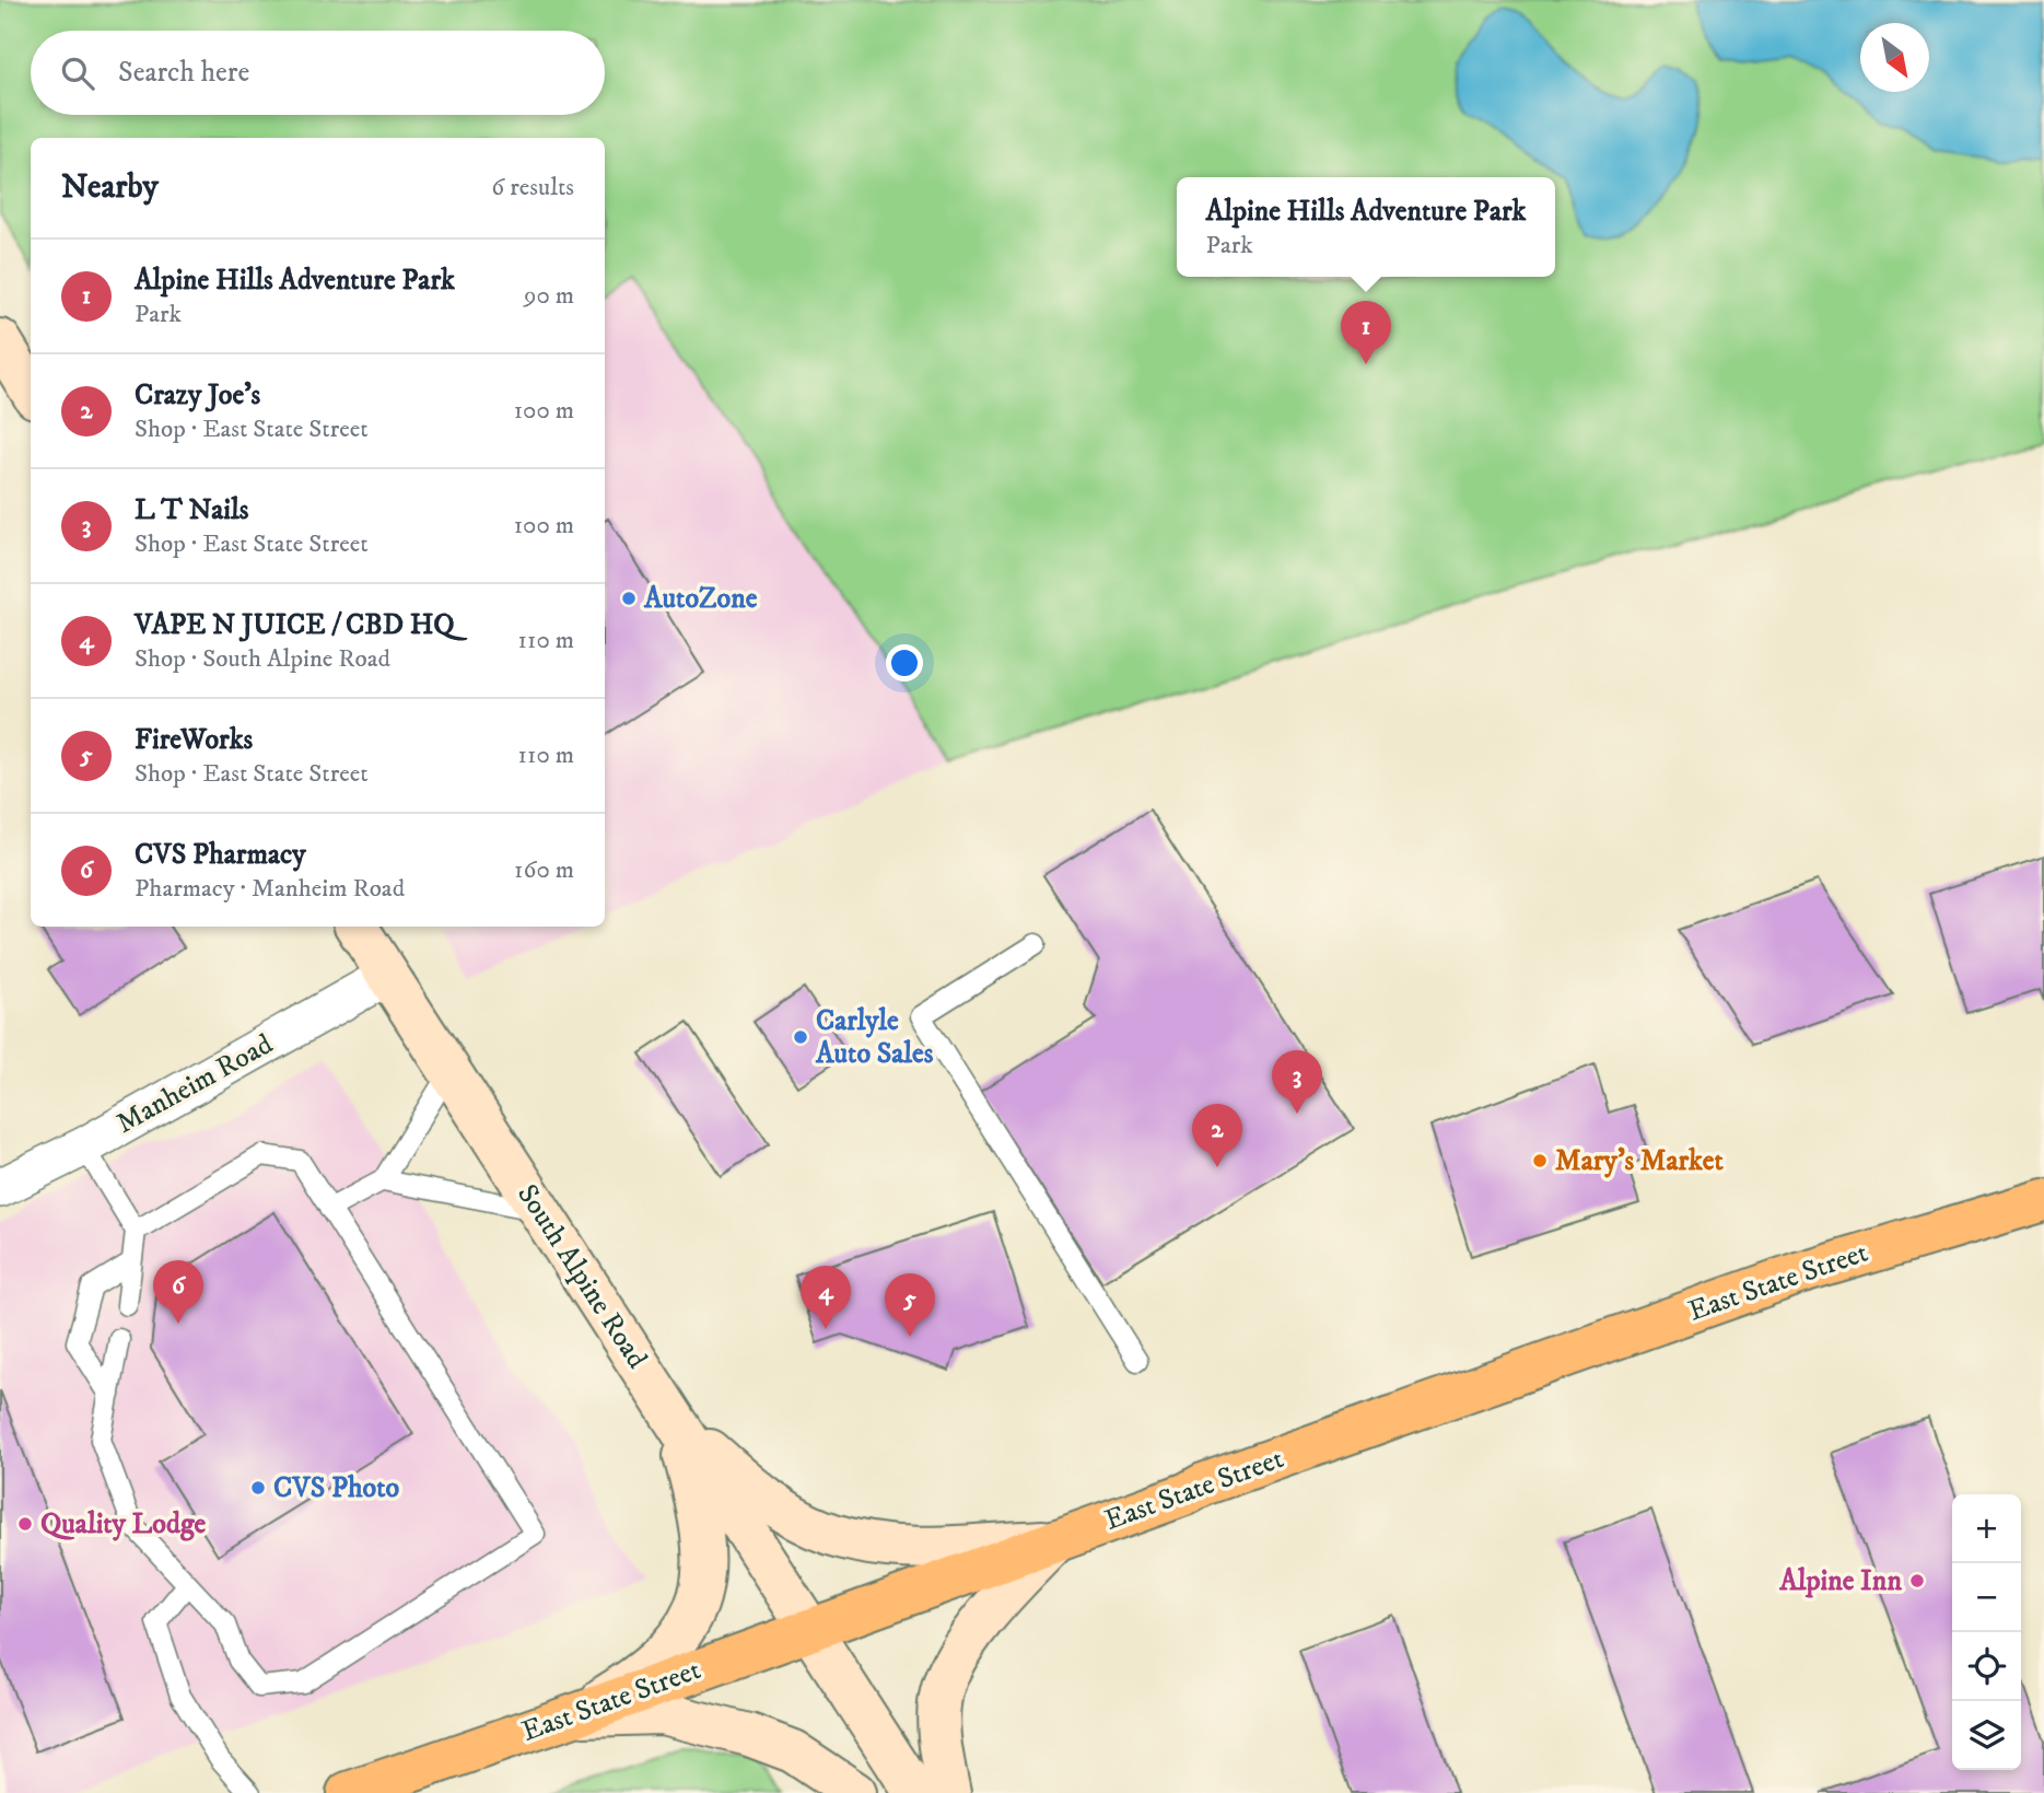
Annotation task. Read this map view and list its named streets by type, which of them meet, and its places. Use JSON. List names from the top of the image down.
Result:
{
  "streets": {
    "main road": ["South Alpine Road", "East State Street"],
    "street": ["Manheim Road"]
  },
  "crossings": [
    ["Manheim Road", "South Alpine Road"],
    ["South Alpine Road", "East State Street"]
  ],
  "places": [
    "AutoZone",
    "Carlyle Auto Sales",
    "Mary's Market",
    "CVS Photo",
    "Quality Lodge",
    "Alpine Inn"
  ],
  "north": "bottom right",
  "page": {
    "search": "Search here",
    "heading": ["Nearby", "6 results"],
    "popup": ["Alpine Hills Adventure Park", "Park"],
    "list": [
      {
        "mark": "1",
        "name": "Alpine Hills Adventure Park",
        "note": "Park",
        "value": "90 m"
      },
      {
        "mark": "2",
        "name": "Crazy Joe's",
        "note": "Shop · East State Street",
        "value": "100 m"
      },
      {
        "mark": "3",
        "name": "L T Nails",
        "note": "Shop · East State Street",
        "value": "100 m"
      },
      {
        "mark": "4",
        "name": "VAPE N JUICE / CBD HQ",
        "note": "Shop · South Alpine Road",
        "value": "110 m"
      },
      {
        "mark": "5",
        "name": "FireWorks",
        "note": "Shop · East State Street",
        "value": "110 m"
      },
      {
        "mark": "6",
        "name": "CVS Pharmacy",
        "note": "Pharmacy · Manheim Road",
        "value": "160 m"
      }
    ],
    "pins": [
      "1",
      "3",
      "2",
      "6",
      "4",
      "5"
    ],
    "map_buttons": ["+", "−"]
  }
}
